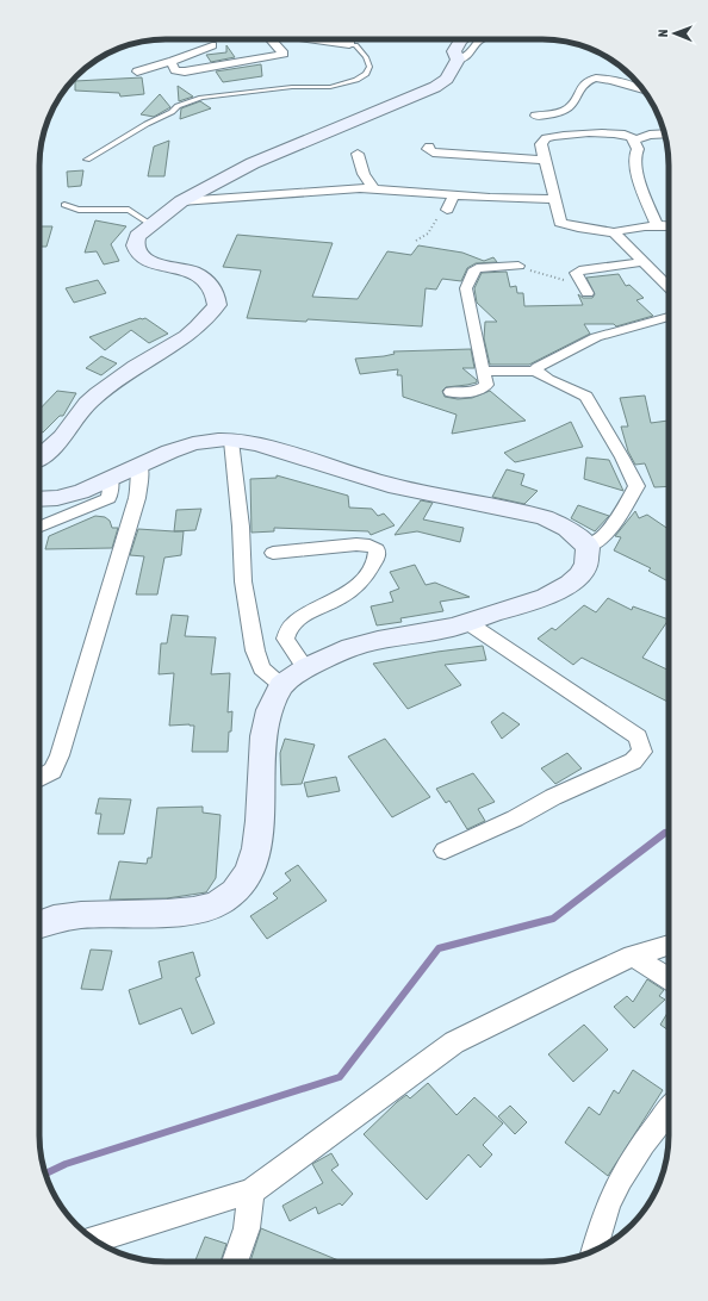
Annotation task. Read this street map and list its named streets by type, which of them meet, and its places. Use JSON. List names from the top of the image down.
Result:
{
  "north": "left"
}
